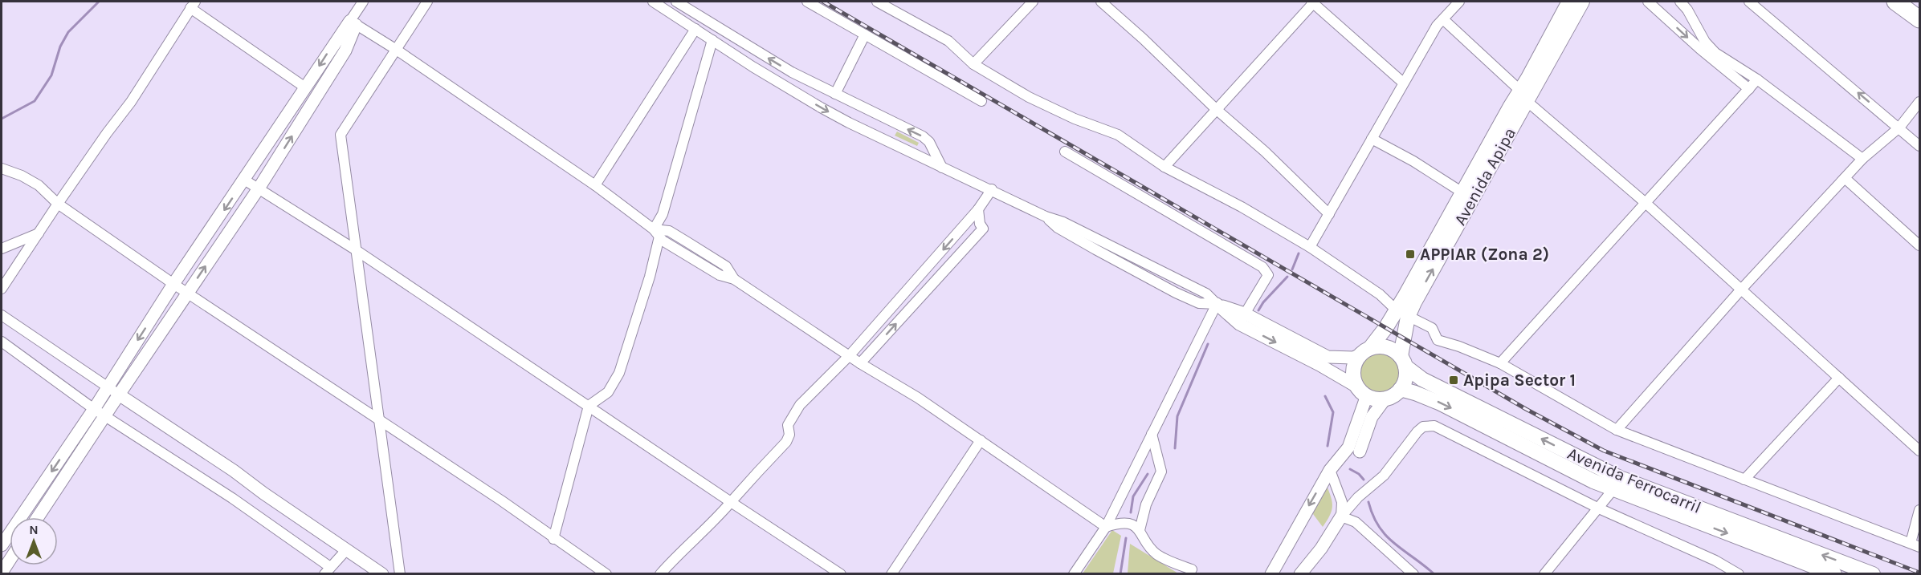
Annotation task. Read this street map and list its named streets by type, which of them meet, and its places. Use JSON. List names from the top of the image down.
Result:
{
  "streets": {
    "main road": ["Avenida Apipa", "Avenida Ferrocarril"]
  },
  "crossings": [
    ["Avenida Apipa", "Avenida Ferrocarril"]
  ],
  "places": {
    "transit": ["APPIAR (Zona 2)", "Apipa Sector 1"]
  },
  "north": "top"
}
